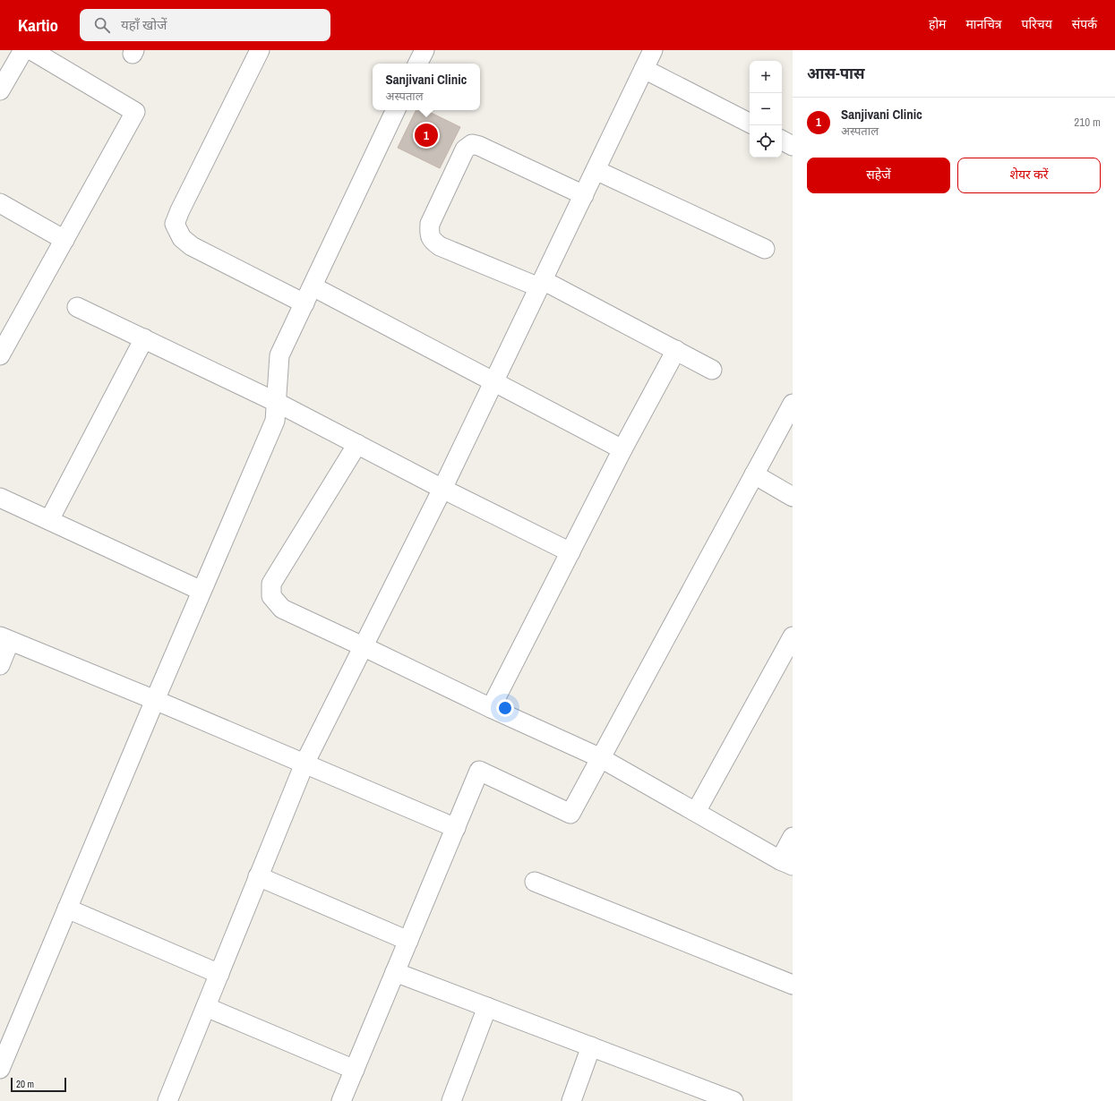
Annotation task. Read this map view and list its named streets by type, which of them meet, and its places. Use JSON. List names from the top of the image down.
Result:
{
  "scale_bar": "20 m",
  "page": {
    "header": "Kartio",
    "search": "यहाँ खोजें",
    "nav": [
      "होम",
      "मानचित्र",
      "परिचय",
      "संपर्क"
    ],
    "heading": "आस-पास",
    "map_buttons": ["+", "−"],
    "popup": ["Sanjivani Clinic", "अस्पताल"],
    "list": [
      {
        "mark": "1",
        "name": "Sanjivani Clinic",
        "note": "अस्पताल",
        "value": "210 m"
      }
    ],
    "pins": "1",
    "buttons": ["सहेजें", "शेयर करें"],
    "scale": "20 m"
  }
}
